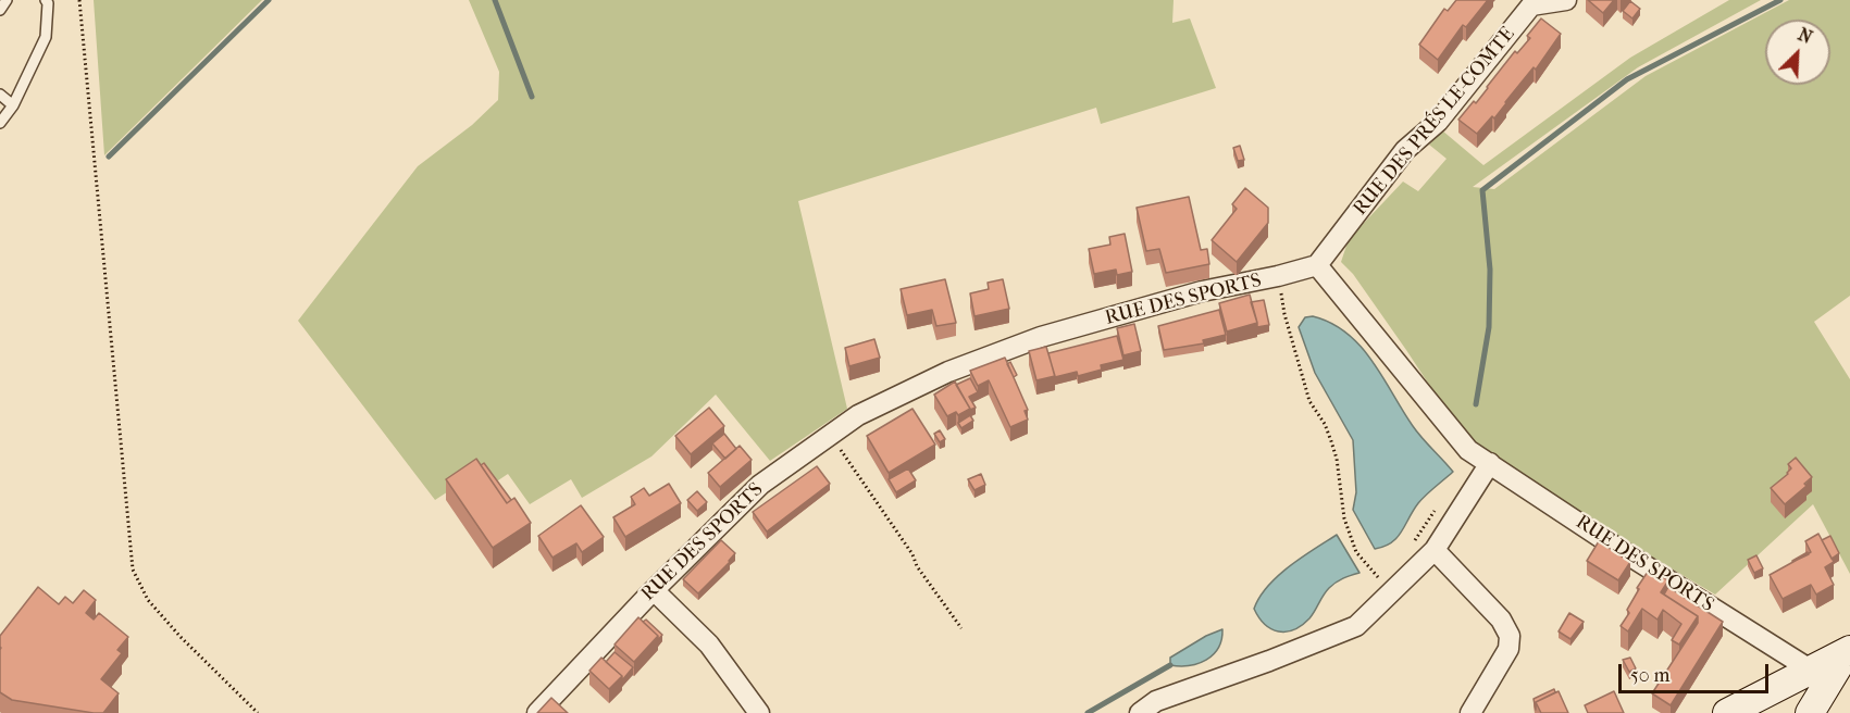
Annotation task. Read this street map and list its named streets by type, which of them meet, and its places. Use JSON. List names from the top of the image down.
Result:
{
  "streets": {
    "street": ["RUE DES PRÉS LE-COMTE", "RUE DES SPORTS"]
  },
  "crossings": [
    ["RUE DES PRÉS LE-COMTE", "RUE DES SPORTS"]
  ],
  "scale_bar": "50 m",
  "north": "top right"
}
